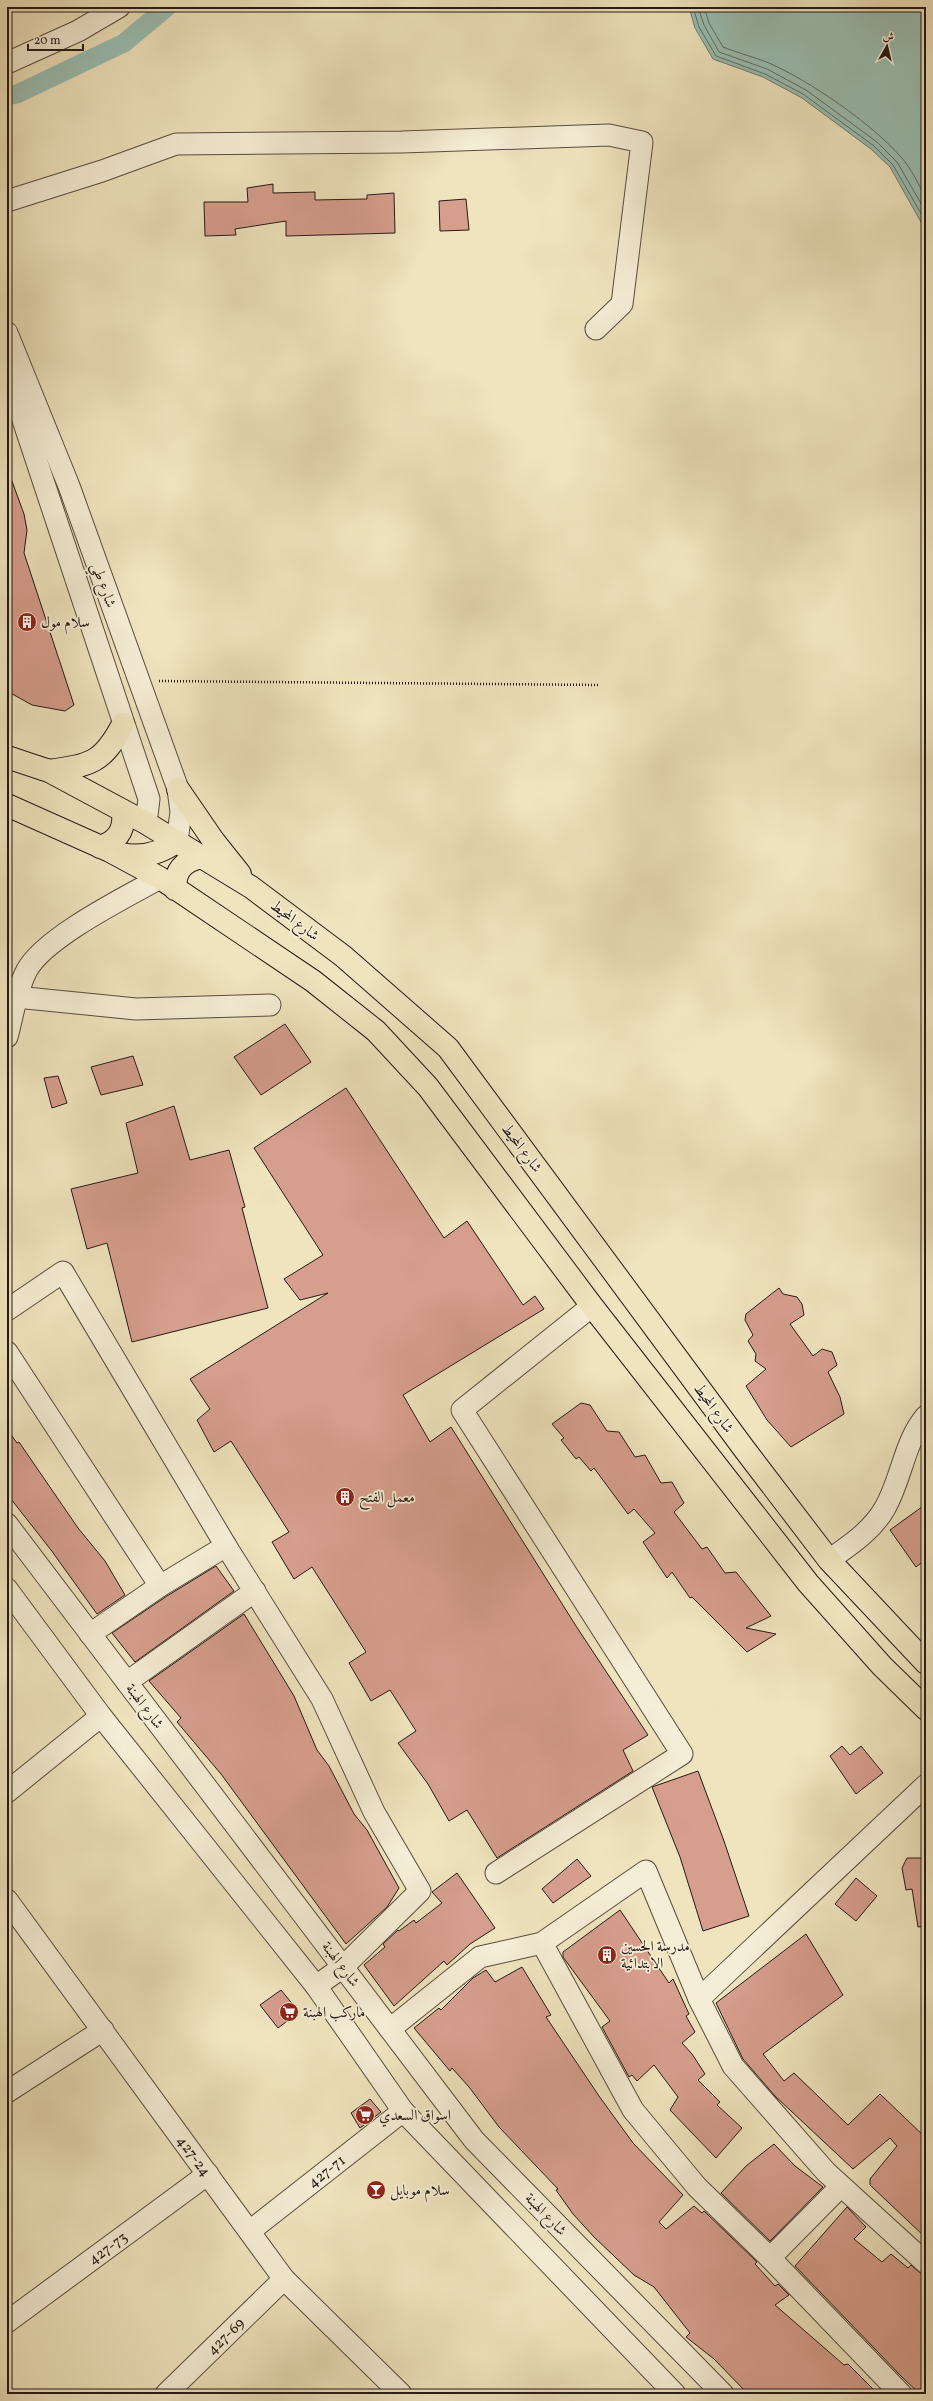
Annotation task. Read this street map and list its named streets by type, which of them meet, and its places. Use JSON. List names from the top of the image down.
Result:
{
  "streets": {
    "main road": ["شارع المحيط"],
    "street": [
      "شارع طي",
      "شارع الهبنة",
      "427-24",
      "427-71",
      "427-73",
      "427-69"
    ]
  },
  "crossings": [
    ["شارع طي", "شارع المحيط"],
    ["427-24", "427-71"],
    ["427-24", "427-73"],
    ["427-24", "427-69"]
  ],
  "places": {
    "building": ["سلام مول", "معمل الفتح", "مدرسة الحسين الابتدائية"],
    "supermarket": ["ماركب الهبنة", "اسواق السعدي"],
    "bar": ["سلام موبايل"]
  },
  "scale_bar": "20 m",
  "north": "top"
}
